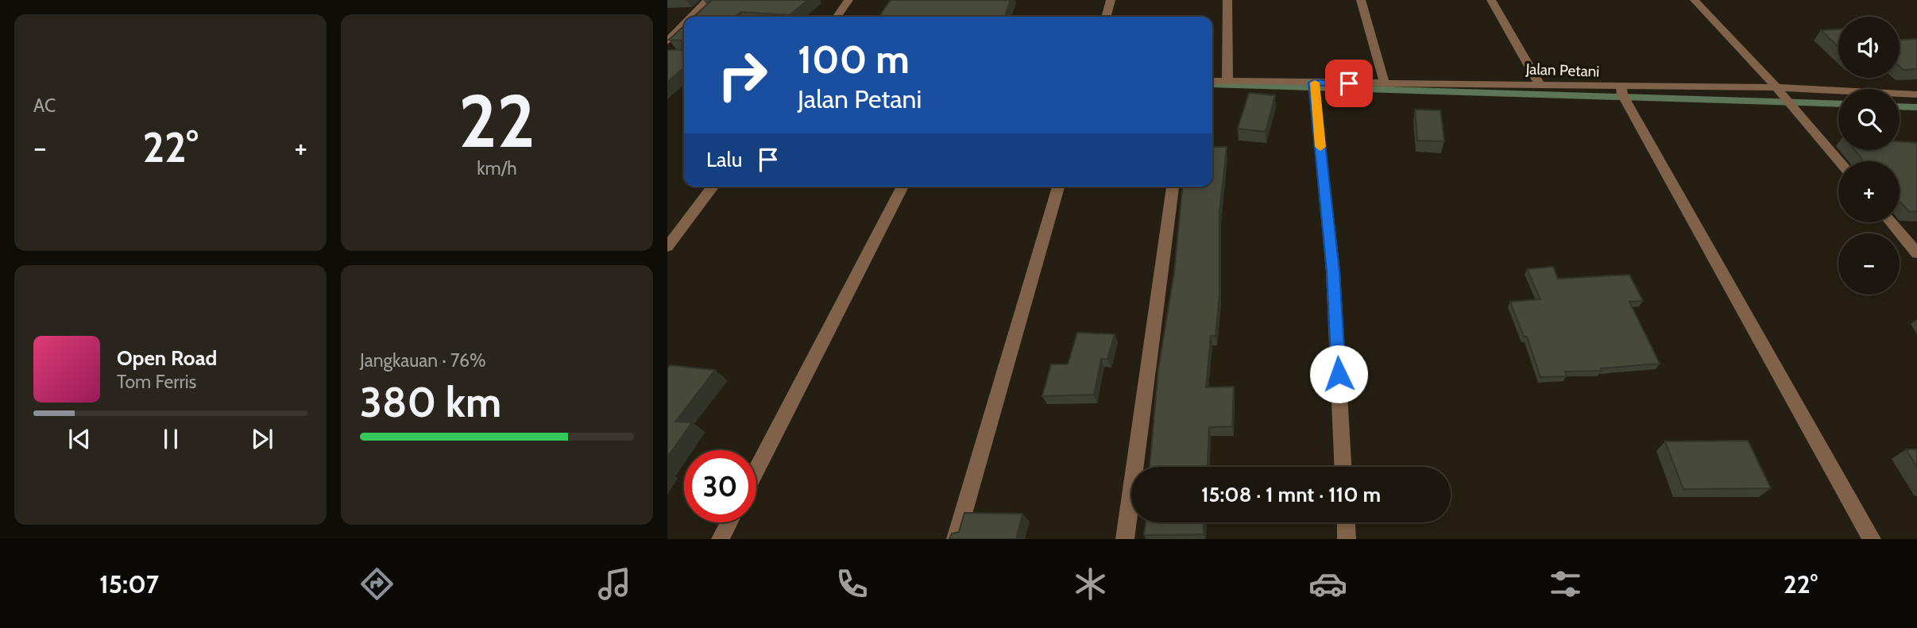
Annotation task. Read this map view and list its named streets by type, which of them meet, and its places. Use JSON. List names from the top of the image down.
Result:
{
  "streets": {
    "street": ["Jalan Petani"]
  },
  "page": {
    "tile": [
      "AC",
      ["22", "km/h"],
      ["Jangkauan · 76%", "380 km"]
    ],
    "map_buttons": ["+", "−"],
    "turn": ["100 m", "Jalan Petani"],
    "heat": ["−", "22°", "+"],
    "then": "Lalu",
    "song": ["Open Road", "Tom Ferris"],
    "limit": "30",
    "trip": "15:08 · 1 mnt · 110 m",
    "tabs": ["15:07", "22°"]
  }
}
